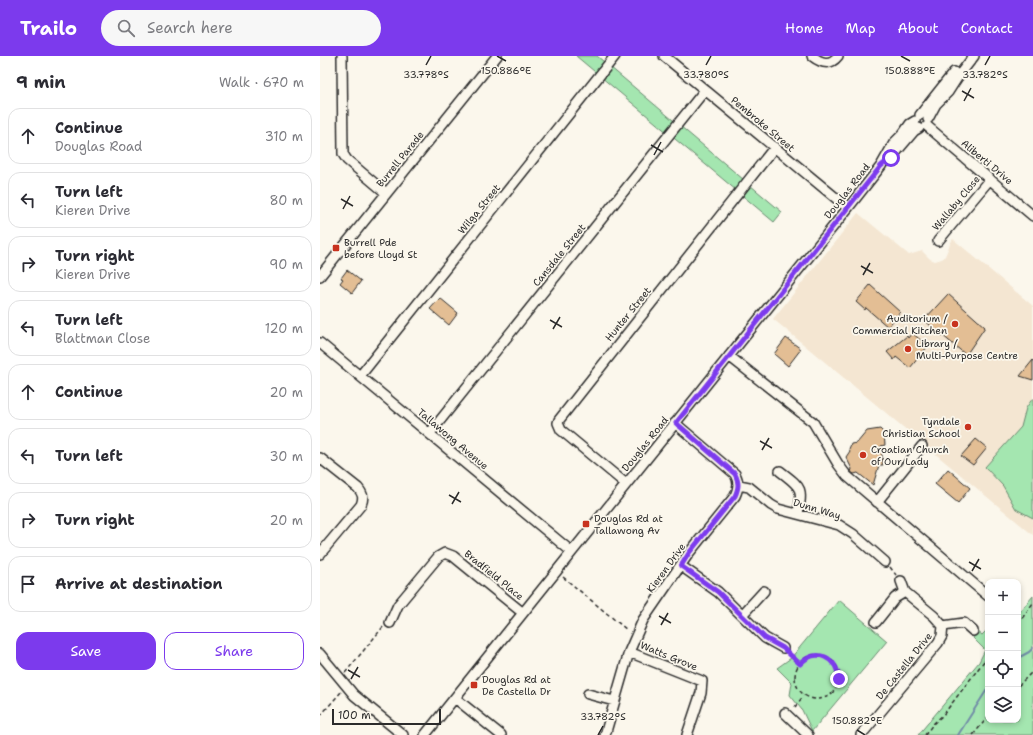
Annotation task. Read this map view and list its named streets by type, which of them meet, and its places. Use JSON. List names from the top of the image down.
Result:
{
  "streets": {
    "street": [
      "Pembroke Street",
      "Burrell Parade",
      "Aliberti Drive",
      "Douglas Road",
      "Wallaby Close",
      "Wilga Street",
      "Cansdale Street",
      "Hunter Street",
      "Tallawong Avenue",
      "Dunn Way",
      "Kieren Drive",
      "Bradfield Place",
      "Watts Grove",
      "De Castella Drive"
    ]
  },
  "crossings": [
    ["Pembroke Street", "Douglas Road"],
    ["Pembroke Street", "Cansdale Street"],
    ["Pembroke Street", "Hunter Street"],
    ["Aliberti Drive", "Douglas Road"],
    ["Aliberti Drive", "Wallaby Close"],
    ["Douglas Road", "Hunter Street"],
    ["Douglas Road", "Tallawong Avenue"],
    ["Douglas Road", "Bradfield Place"],
    ["Wilga Street", "Tallawong Avenue"],
    ["Cansdale Street", "Tallawong Avenue"],
    ["Dunn Way", "Kieren Drive"],
    ["Kieren Drive", "Watts Grove"]
  ],
  "places": {
    "transit": ["Burrell Pde before Lloyd St", "Douglas Rd at Tallawong Av", "Douglas Rd at De Castella Dr"],
    "other": [
      "Auditorium / Commercial Kitchen",
      "Library / Multi-Purpose Centre",
      "Tyndale Christian School",
      "Croatian Church of Our Lady"
    ]
  },
  "scale_bar": "100 m",
  "page": {
    "header": "Trailo",
    "search": "Search here",
    "nav": [
      "Home",
      "Map",
      "About",
      "Contact"
    ],
    "heading": ["9 min", "Walk · 670 m"],
    "list": [
      ["Continue", "Douglas Road", "310 m"],
      ["Turn left", "Kieren Drive", "80 m"],
      ["Turn right", "Kieren Drive", "90 m"],
      ["Turn left", "Blattman Close", "120 m"],
      ["Continue", "20 m"],
      ["Turn left", "30 m"],
      ["Turn right", "20 m"],
      "Arrive at destination"
    ],
    "map_buttons": ["+", "−"],
    "buttons": ["Save", "Share"],
    "scale": "100 m"
  },
  "coordinates": [
    "150.888°E",
    "150.886°E",
    "33.778°S",
    "33.780°S",
    "33.782°S",
    "150.882°E"
  ]
}
